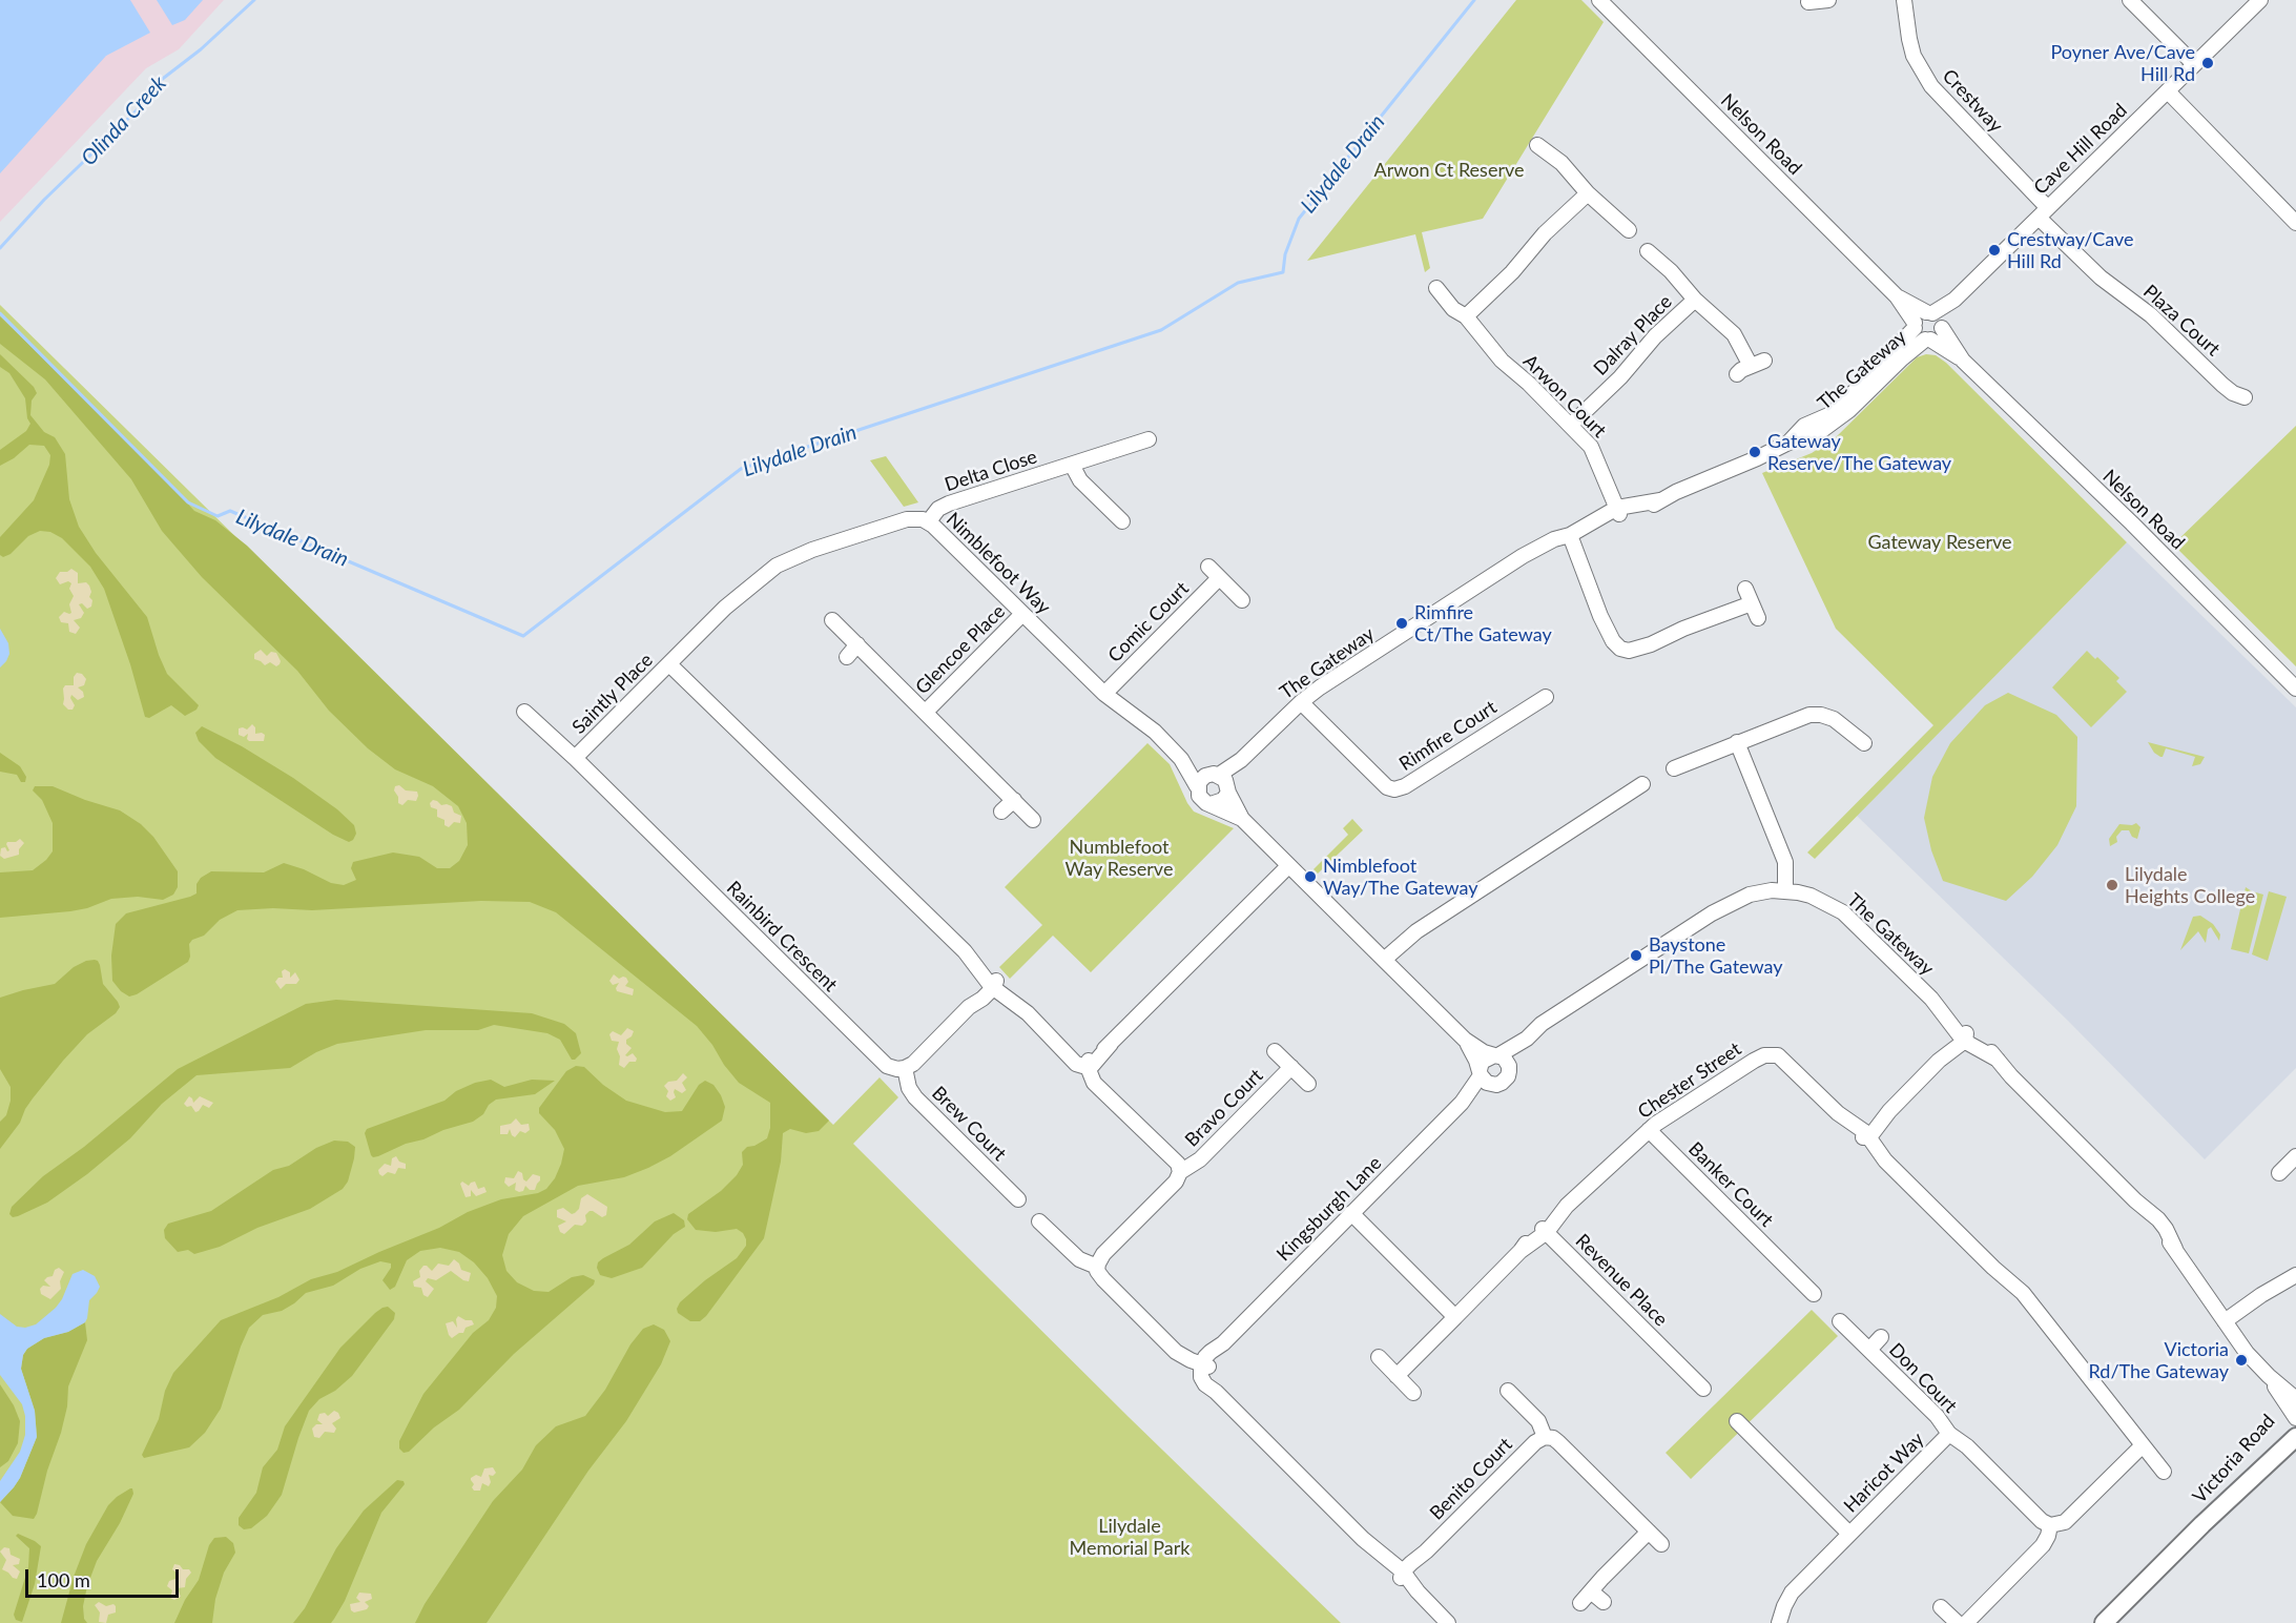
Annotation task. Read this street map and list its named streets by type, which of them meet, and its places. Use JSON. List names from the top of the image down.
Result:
{
  "streets": {
    "main road": ["Victoria Road"],
    "street": [
      "Crestway",
      "Nelson Road",
      "Cave Hill Road",
      "Plaza Court",
      "Dalray Place",
      "The Gateway",
      "Arwon Court",
      "Delta Close",
      "Nimblefoot Way",
      "Comic Court",
      "Glencoe Place",
      "Saintly Place",
      "Rimfire Court",
      "Rainbird Crescent",
      "Chester Street",
      "Bravo Court",
      "Brew Court",
      "Banker Court",
      "Kingsburgh Lane",
      "Revenue Place",
      "Don Court",
      "Haricot Way",
      "Benito Court"
    ]
  },
  "crossings": [
    ["Crestway", "Cave Hill Road"],
    ["Crestway", "Plaza Court"],
    ["Nelson Road", "Cave Hill Road"],
    ["Nelson Road", "The Gateway"],
    ["Cave Hill Road", "Plaza Court"],
    ["Cave Hill Road", "The Gateway"],
    ["Dalray Place", "Arwon Court"],
    ["The Gateway", "Arwon Court"],
    ["The Gateway", "Nimblefoot Way"],
    ["The Gateway", "Rimfire Court"],
    ["The Gateway", "Victoria Road"],
    ["Delta Close", "Nimblefoot Way"],
    ["Nimblefoot Way", "Comic Court"],
    ["Nimblefoot Way", "Glencoe Place"],
    ["Nimblefoot Way", "Saintly Place"],
    ["Saintly Place", "Rainbird Crescent"],
    ["Rainbird Crescent", "Brew Court"],
    ["Chester Street", "Banker Court"],
    ["Chester Street", "Revenue Place"],
    ["Don Court", "Haricot Way"]
  ],
  "water": ["Olinda Creek", "Lilydale Drain"],
  "parks": [
    "Arwon Ct Reserve",
    "Gateway Reserve",
    "Numblefoot Way Reserve",
    "Lilydale Memorial Park"
  ],
  "places": [
    "Poyner Ave/Cave Hill Rd",
    "Crestway/Cave Hill Rd",
    "Gateway Reserve/The Gateway",
    "Rimfire Ct/The Gateway",
    "Nimblefoot Way/The Gateway",
    "Lilydale Heights College",
    "Baystone Pl/The Gateway",
    "Victoria Rd/The Gateway"
  ],
  "scale_bar": "100 m"
}
